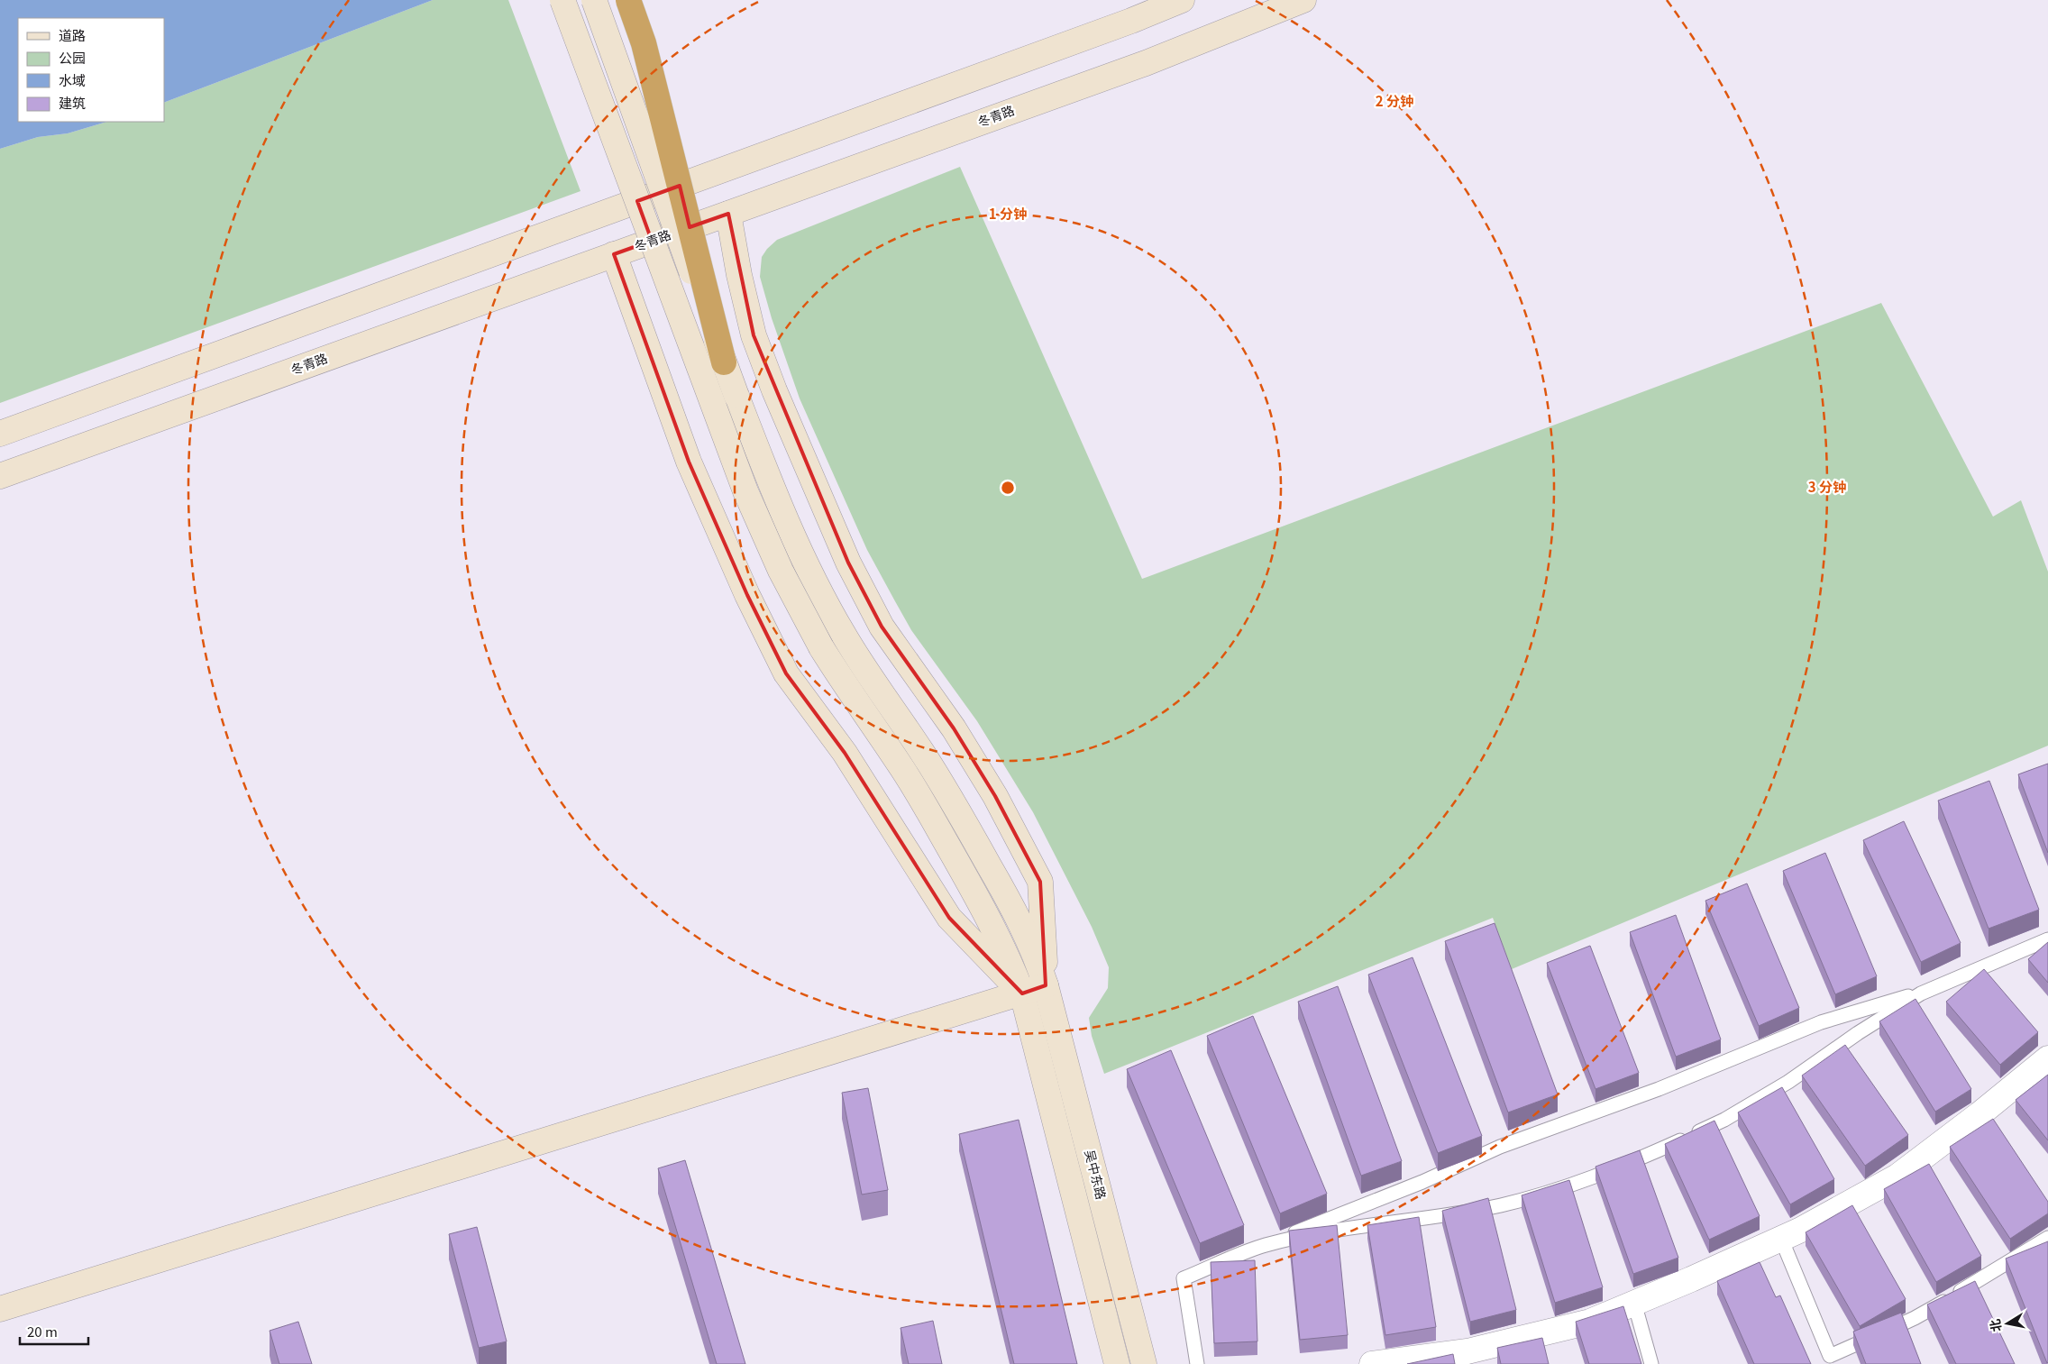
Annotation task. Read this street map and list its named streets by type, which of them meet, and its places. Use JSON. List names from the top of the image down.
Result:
{
  "streets": {
    "main road": ["冬青路", "吴中东路"]
  },
  "legend": [
    "道路",
    "公园",
    "水域",
    "建筑"
  ],
  "scale_bar": "20 m",
  "north": "left",
  "rings": ["2 分钟", "1 分钟", "3 分钟"]
}
